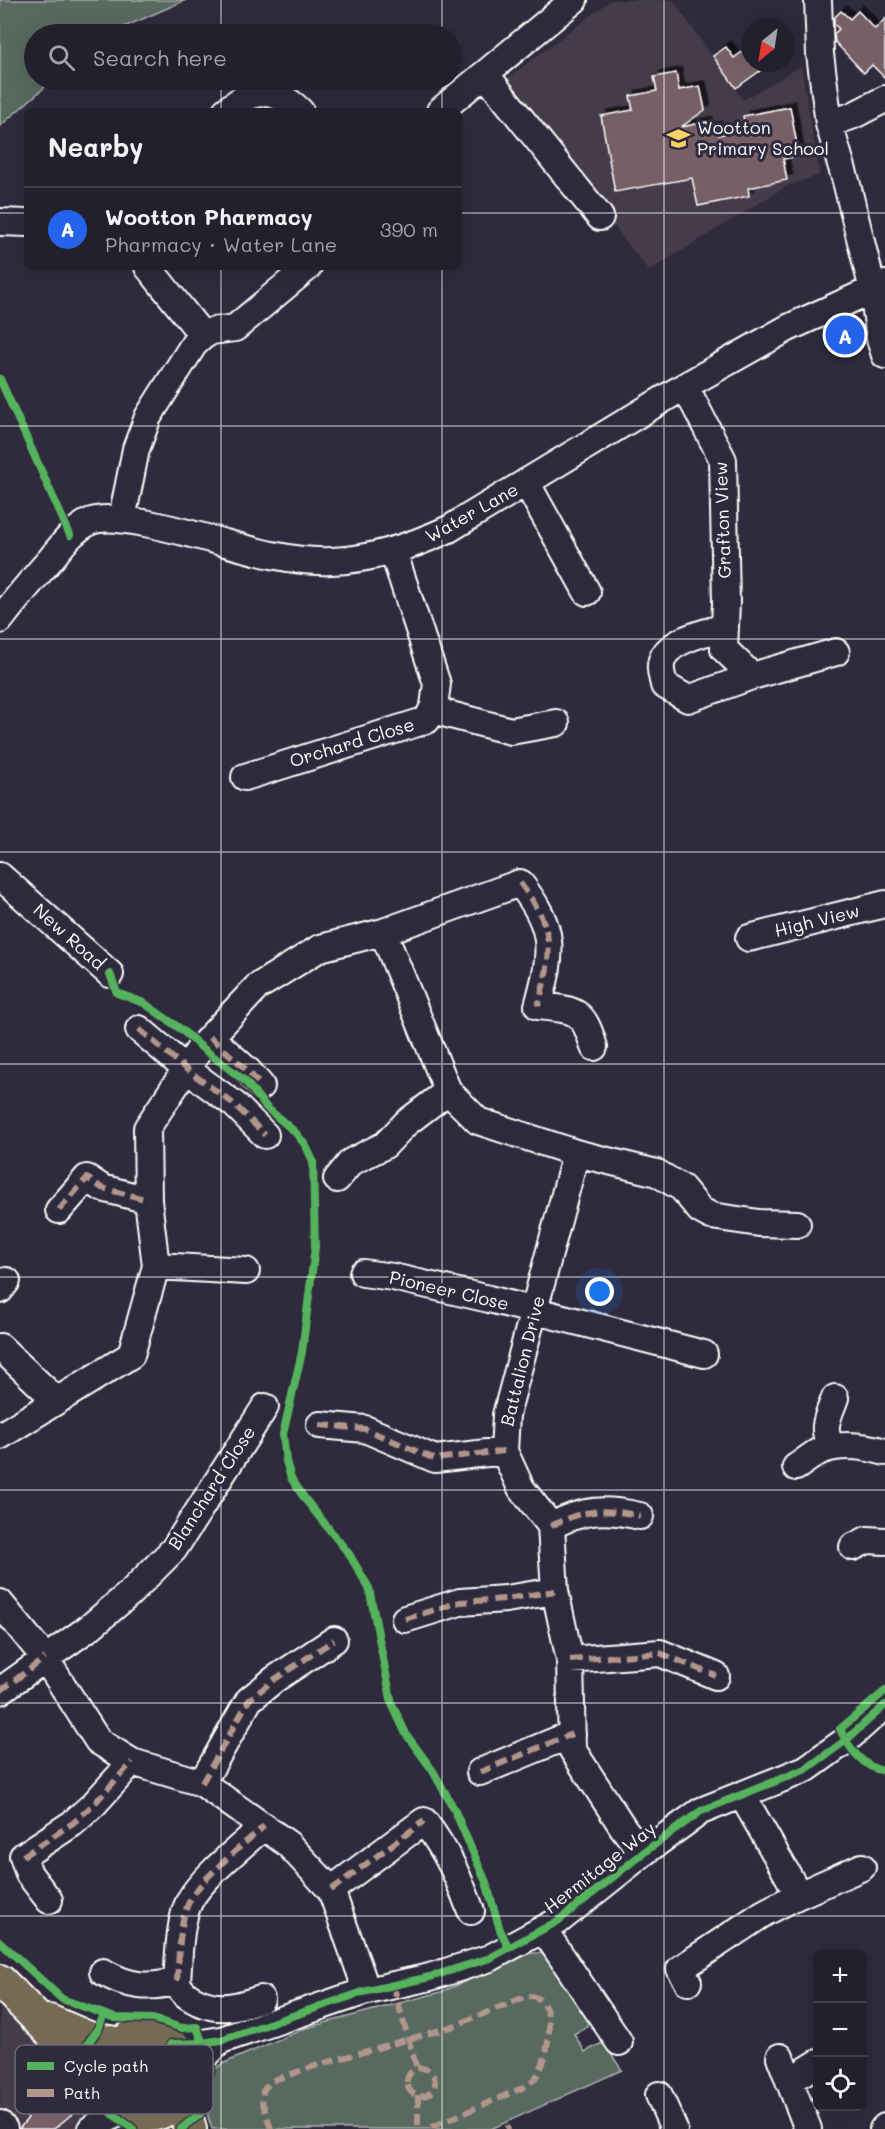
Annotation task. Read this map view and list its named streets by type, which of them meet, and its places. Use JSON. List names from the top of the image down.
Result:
{
  "streets": {
    "street": [
      "Water Lane",
      "Grafton View",
      "Orchard Close",
      "High View",
      "New Road",
      "Pioneer Close",
      "Battalion Drive",
      "Blanchard Close",
      "Hermitage Way"
    ]
  },
  "crossings": [
    ["Water Lane", "Grafton View"],
    ["Water Lane", "Orchard Close"],
    ["Pioneer Close", "Battalion Drive"]
  ],
  "places": {
    "school or university": ["Wootton Primary School"]
  },
  "legend": ["Cycle path", "Path"],
  "north": "bottom left",
  "page": {
    "search": "Search here",
    "heading": "Nearby",
    "list": [
      {
        "mark": "A",
        "name": "Wootton Pharmacy",
        "note": "Pharmacy · Water Lane",
        "value": "390 m"
      }
    ],
    "pins": "A",
    "map_buttons": ["+", "−"]
  }
}
